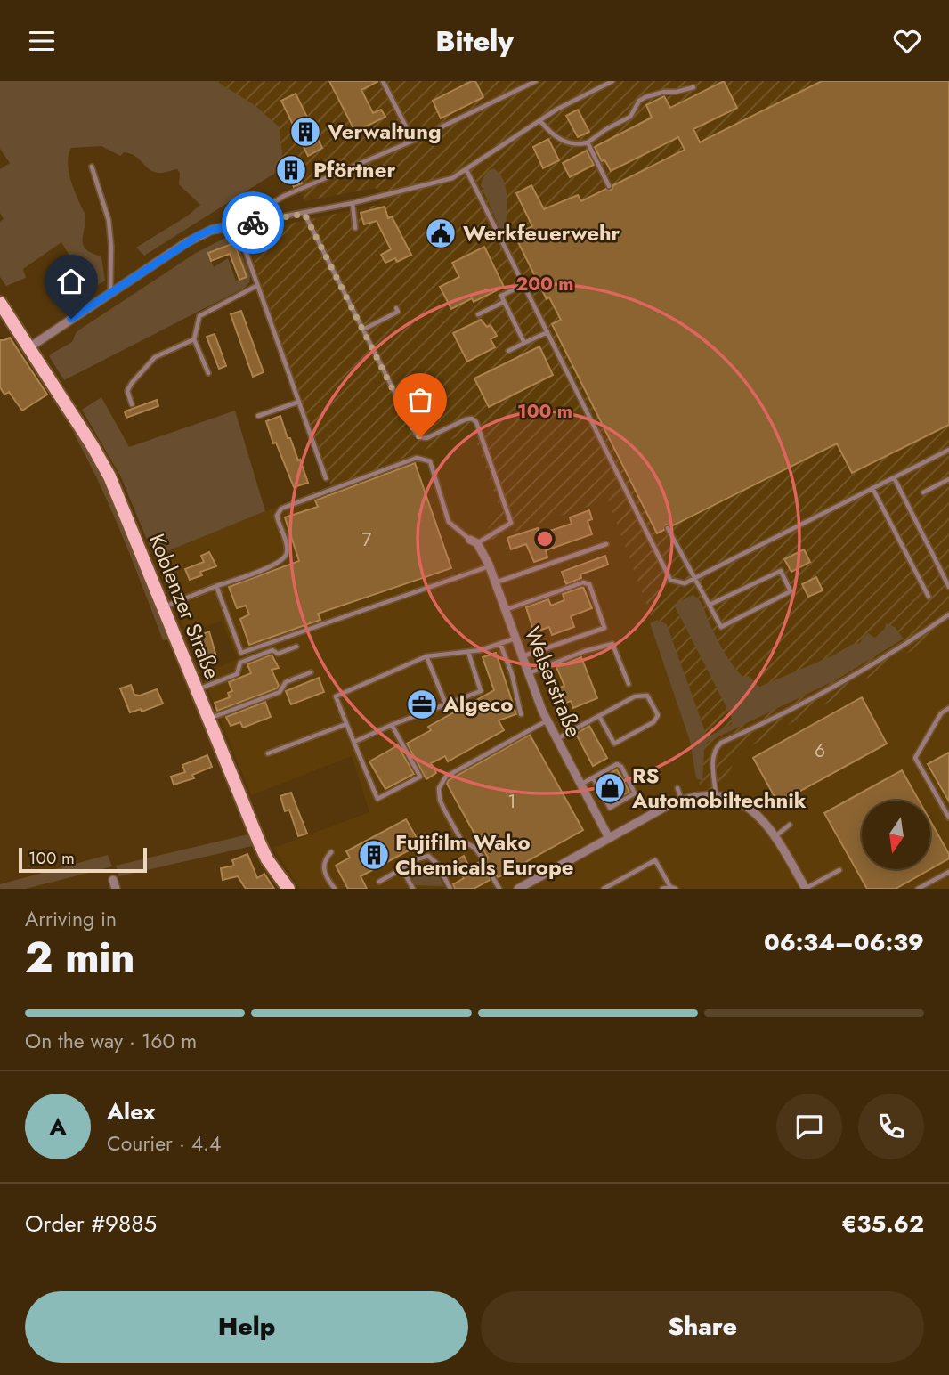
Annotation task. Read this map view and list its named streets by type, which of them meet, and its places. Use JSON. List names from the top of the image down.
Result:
{
  "streets": {
    "main road": ["Koblenzer Straße"],
    "street": ["Welserstraße"]
  },
  "places": {
    "building": ["Verwaltung", "Pförtner", "Fujifilm Wako Chemicals Europe"],
    "public building": ["Werkfeuerwehr"],
    "office": ["Algeco"],
    "shop": ["RS Automobiltechnik"]
  },
  "house_numbers": ["7", "6", "1"],
  "scale_bar": "100 m",
  "north": "bottom",
  "page": {
    "header": "Bitely",
    "scale": "100 m",
    "heading": ["2 min", "Arriving in", "06:34–06:39"],
    "panel": [
      "Alex",
      "Courier · 4.4",
      "Order #9885",
      "€35.62"
    ],
    "bar": "On the way · 160 m",
    "round": "A",
    "buttons": ["Help", "Share"]
  },
  "rings": ["200 m", "100 m"]
}
